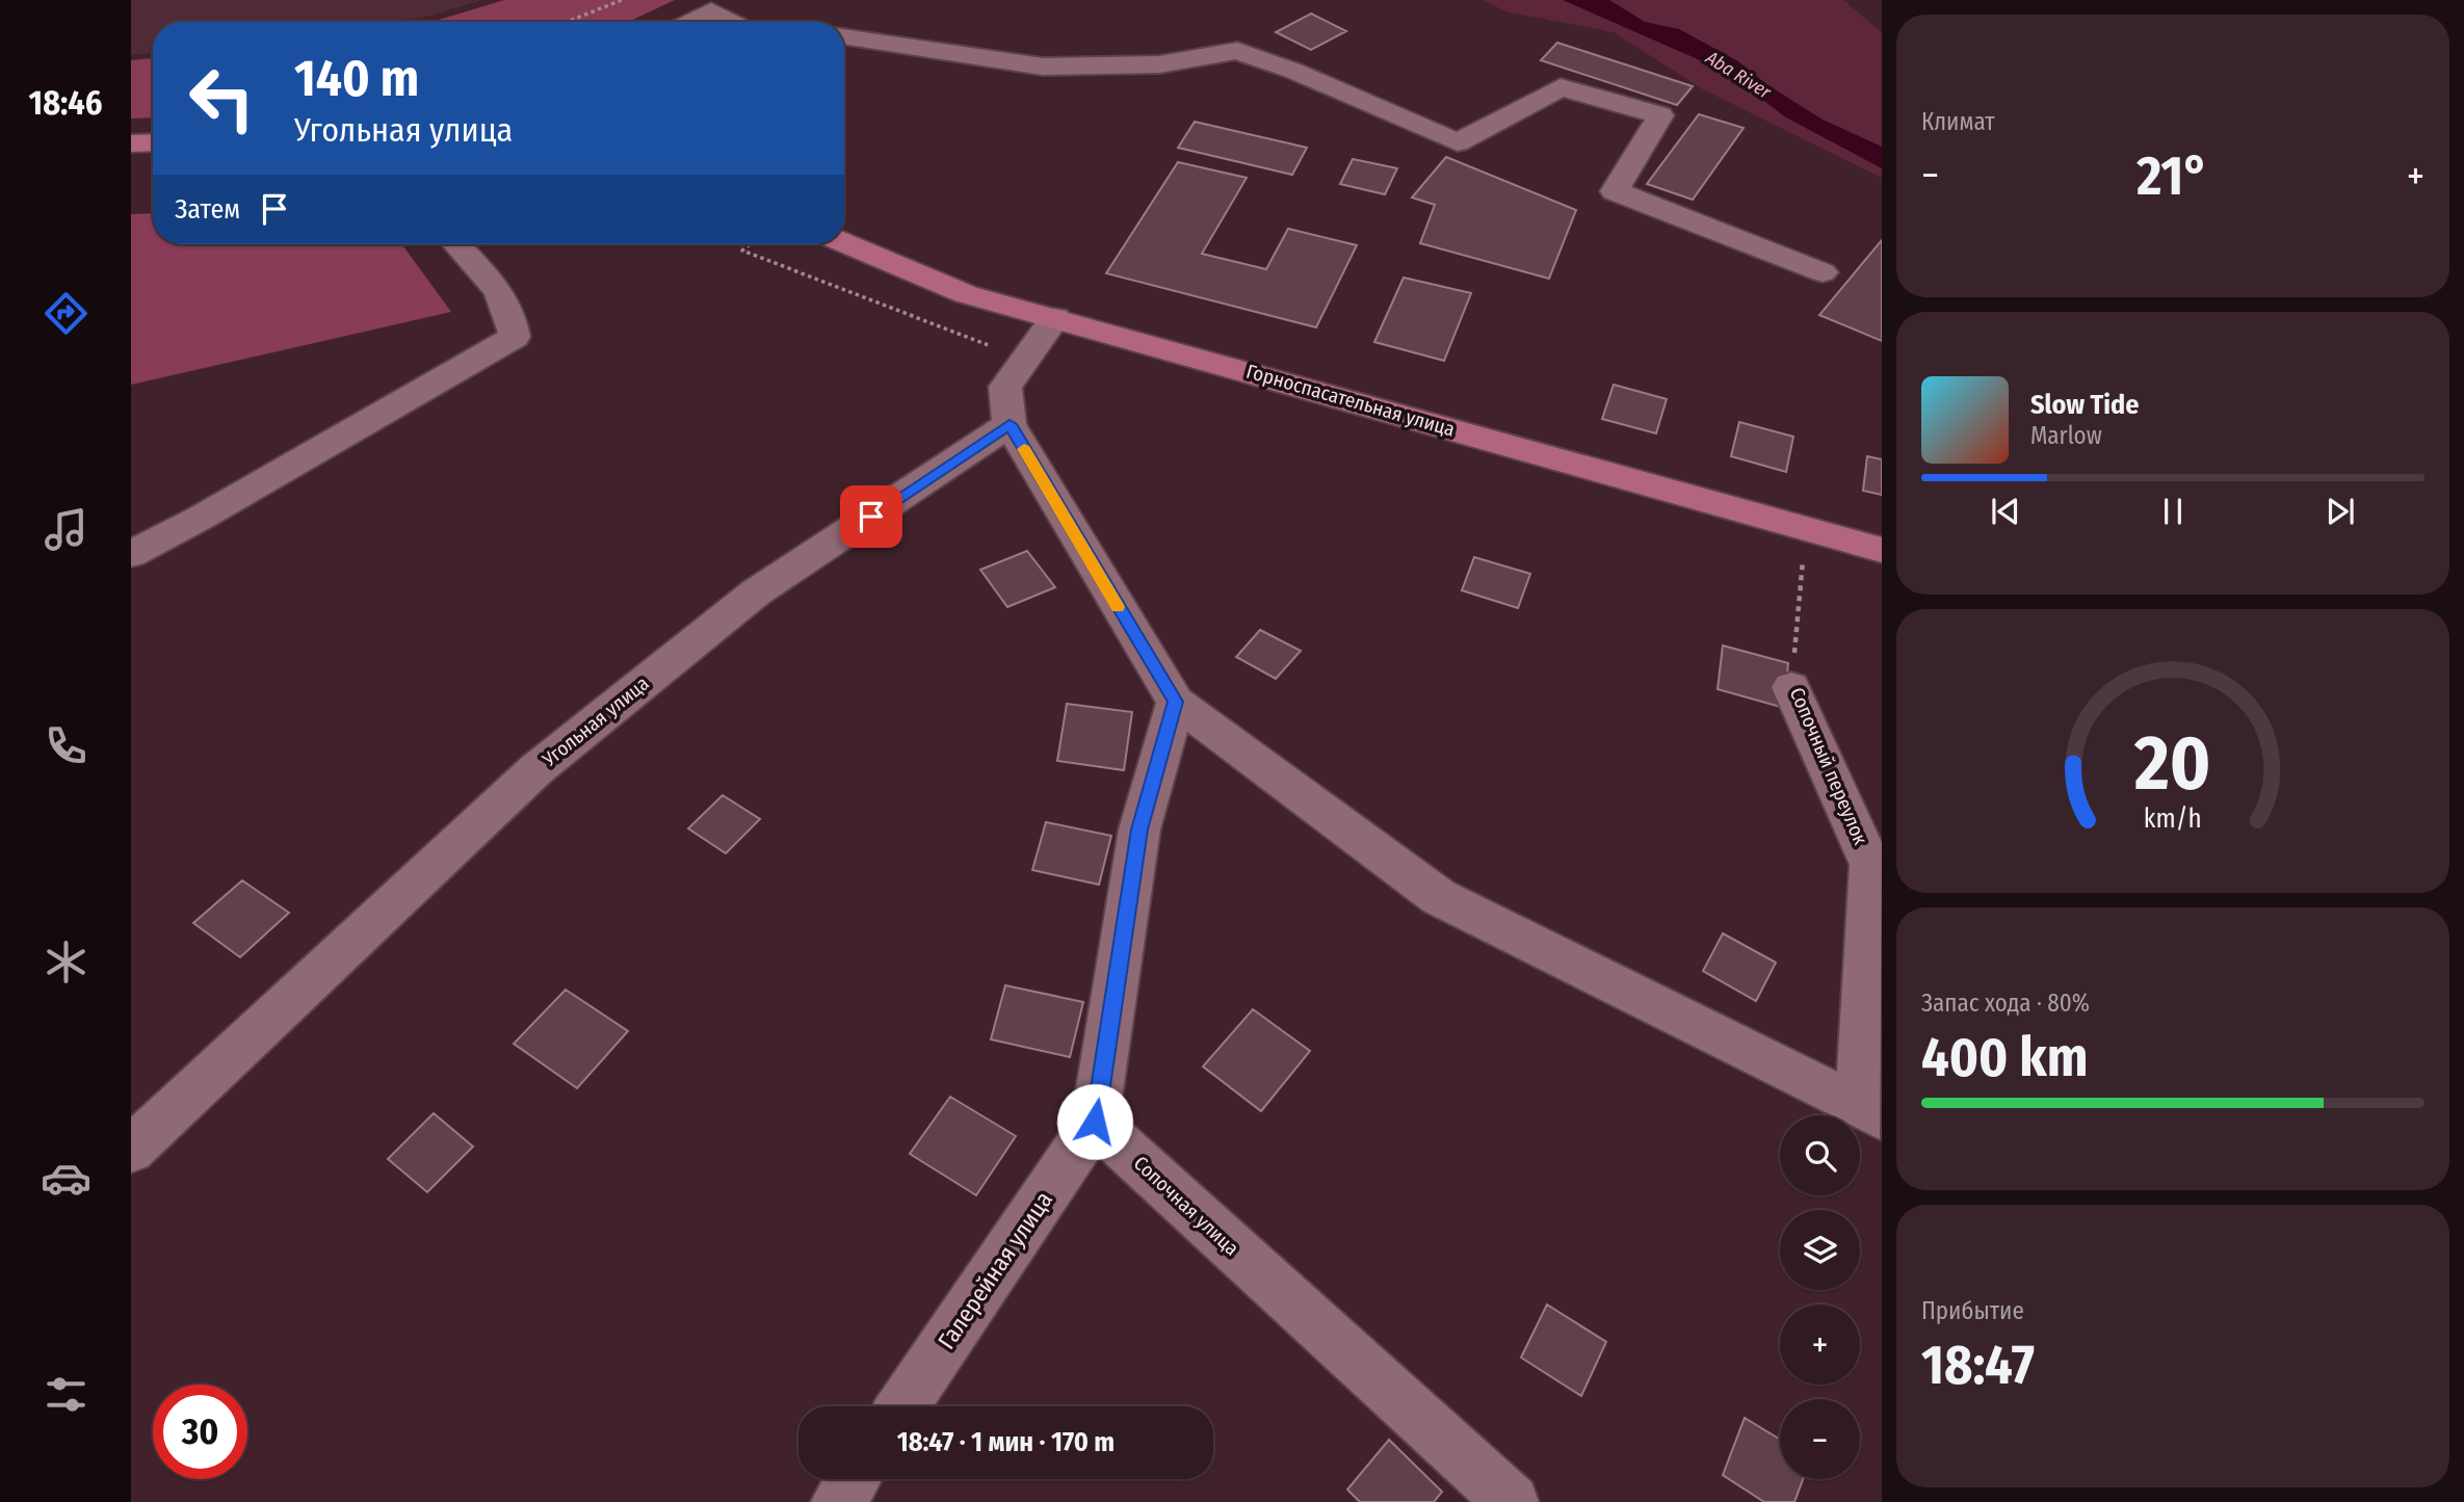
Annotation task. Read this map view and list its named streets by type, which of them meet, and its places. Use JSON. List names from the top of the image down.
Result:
{
  "streets": {
    "main road": ["Горноспасательная улица"],
    "street": [
      "Угольная улица",
      "Сопочный переулок",
      "Сопочная улица",
      "Галерейная улица"
    ]
  },
  "crossings": [
    ["Горноспасательная улица", "Сопочный переулок"],
    ["Сопочная улица", "Галерейная улица"]
  ],
  "water": ["Aba River"],
  "page": {
    "tabs": "18:46",
    "tile": [
      "Климат",
      ["Запас хода · 80%", "400 km"],
      ["Прибытие", "18:47"]
    ],
    "turn": ["140 m", "Угольная улица"],
    "heat": ["−", "21°", "+"],
    "then": "Затем",
    "song": ["Slow Tide", "Marlow"],
    "map_buttons": ["+", "−"],
    "limit": "30",
    "trip": "18:47 · 1 мин · 170 m",
    "gauge": ["20", "km/h"]
  }
}
